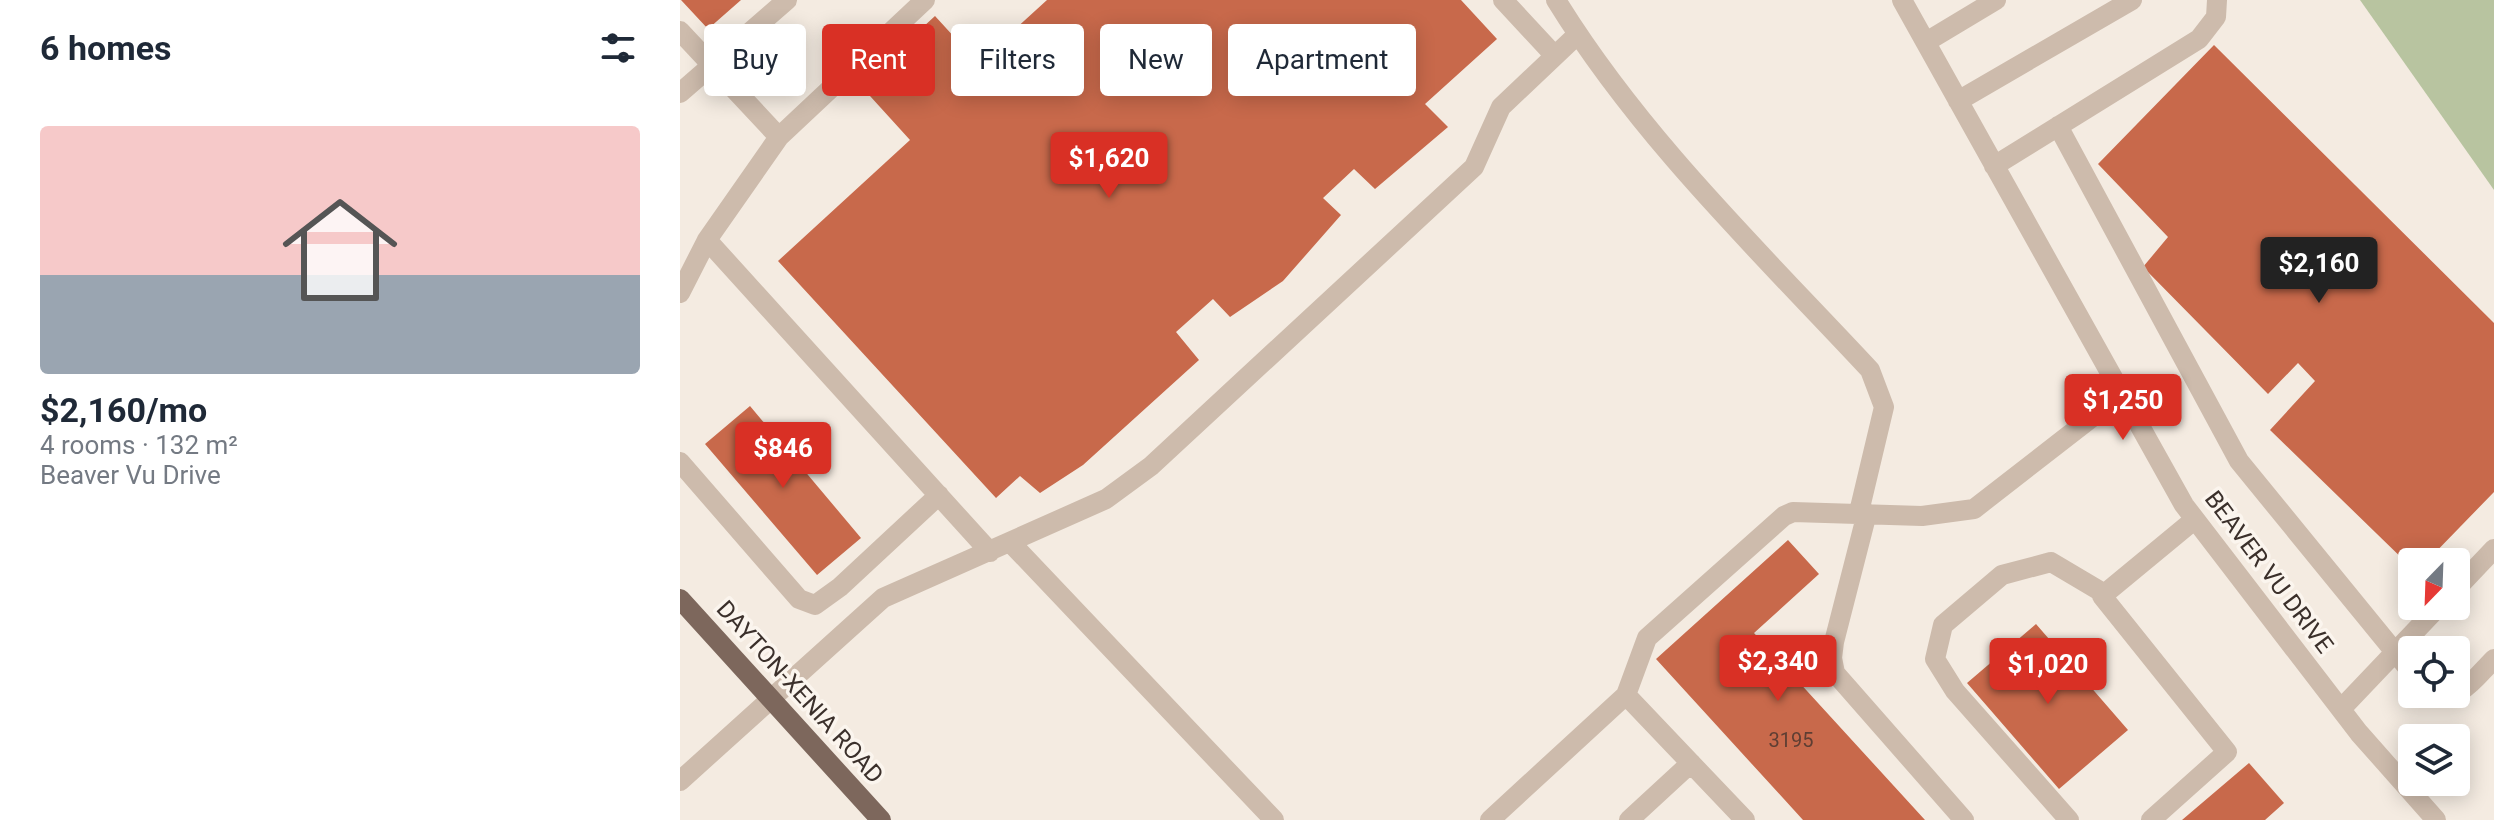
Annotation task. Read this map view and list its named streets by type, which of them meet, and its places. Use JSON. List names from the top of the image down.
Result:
{
  "streets": {
    "main road": ["DAYTON-XENIA ROAD"],
    "street": ["BEAVER VU DRIVE"]
  },
  "house_numbers": ["3195"],
  "north": "bottom left",
  "page": {
    "heading": "6 homes",
    "chip": [
      "Buy",
      "Rent",
      "Filters",
      "New",
      "Apartment"
    ],
    "list": [
      {
        "name": "$2,160/mo",
        "note": "4 rooms · 132 m² · Beaver Vu Drive"
      }
    ],
    "price": [
      "$1,620",
      "$2,160",
      "$1,250",
      "$846",
      "$2,340",
      "$1,020"
    ]
  }
}
